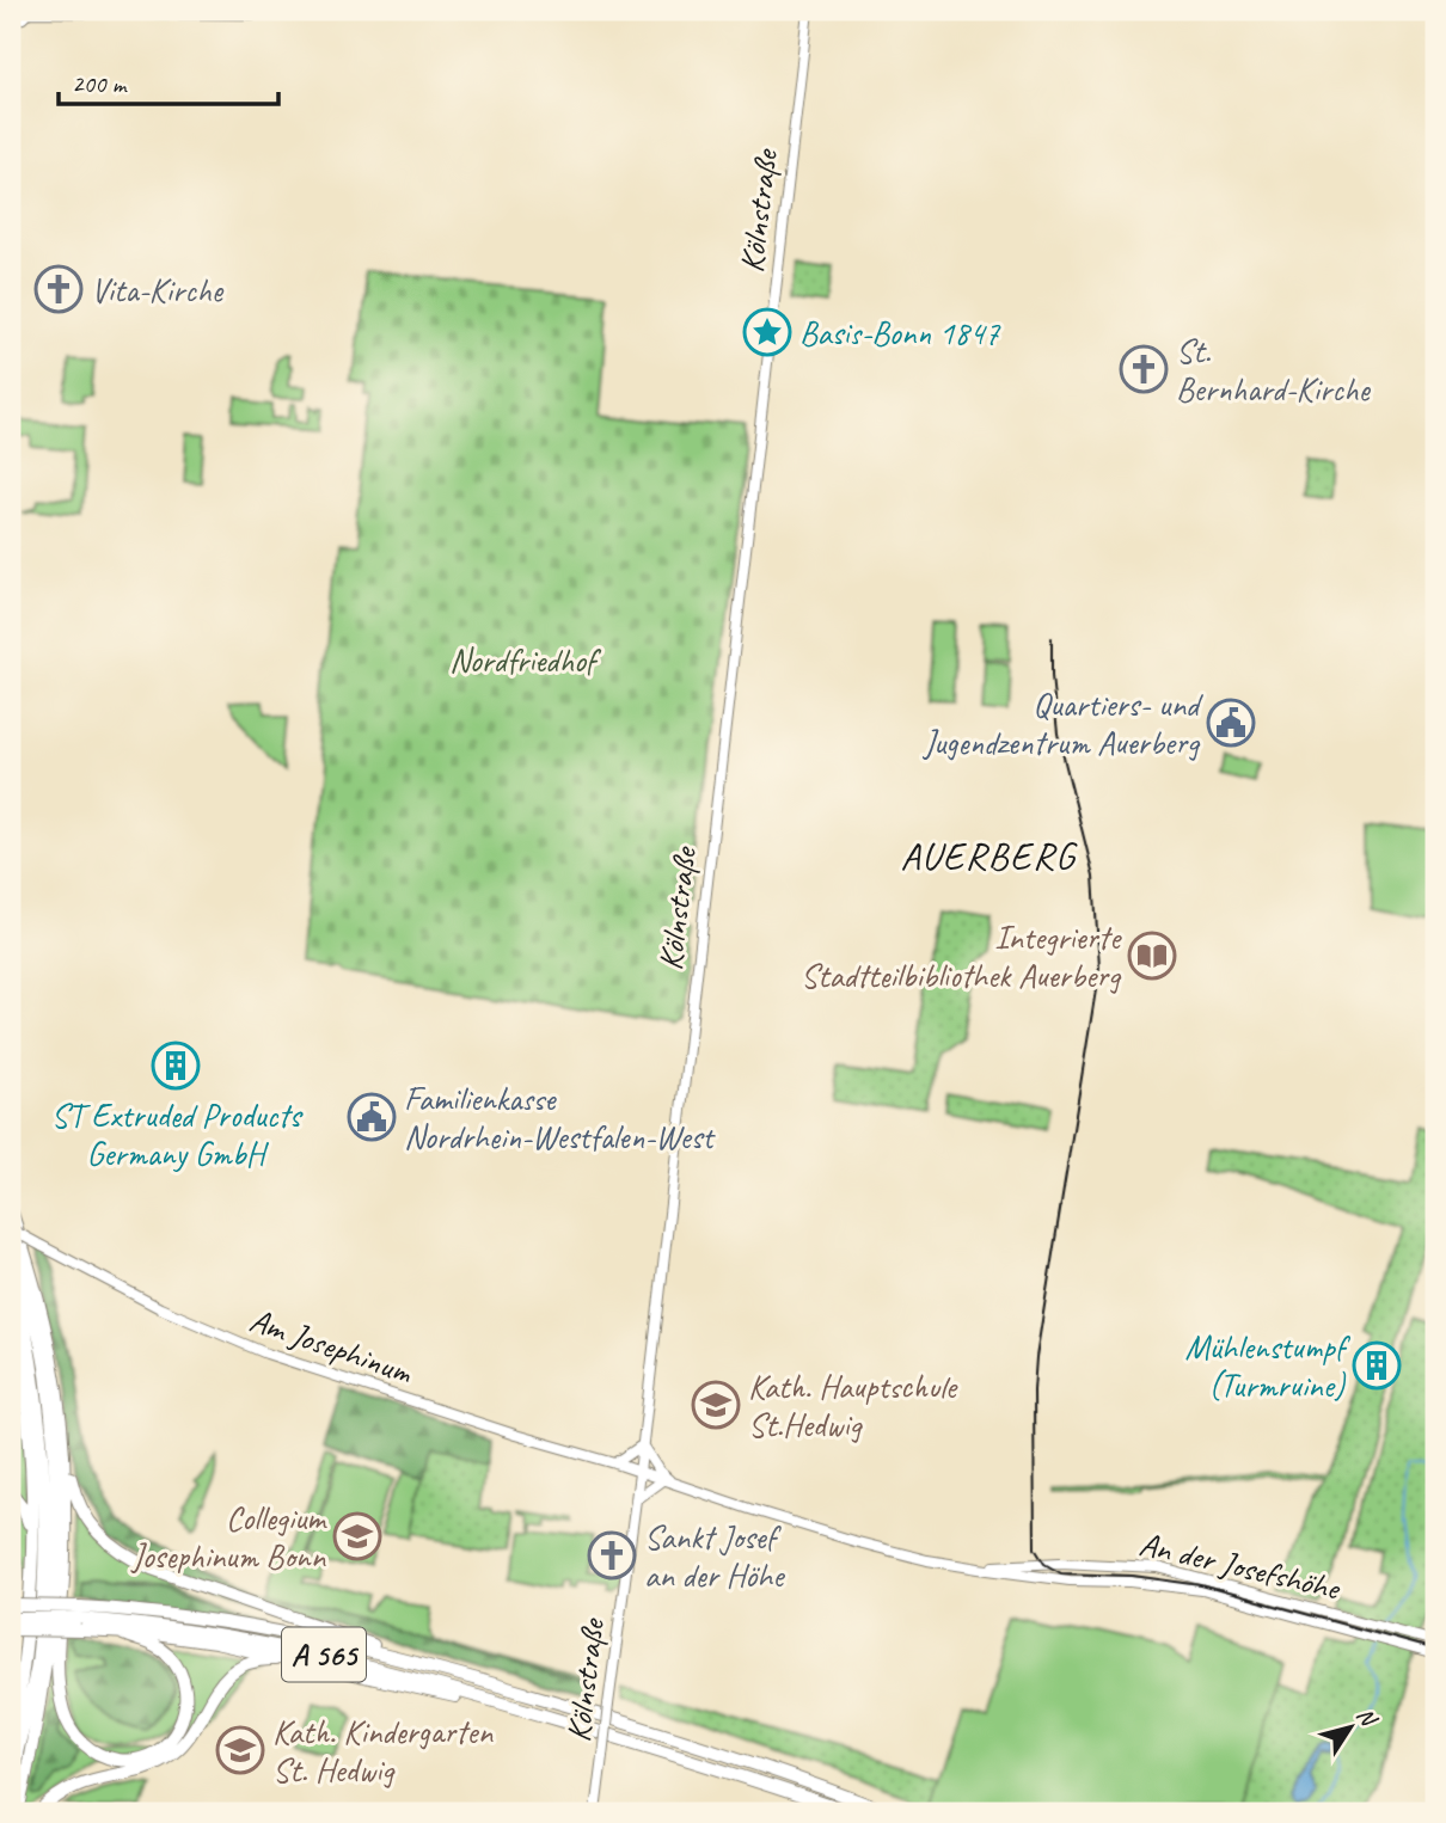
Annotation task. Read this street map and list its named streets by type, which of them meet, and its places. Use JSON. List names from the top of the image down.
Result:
{
  "streets": {
    "highway": ["A 565"],
    "street": ["Kölnstraße", "Am Josephinum", "An der Josefshöhe"]
  },
  "crossings": [
    ["Kölnstraße", "Am Josephinum"],
    ["Kölnstraße", "An der Josefshöhe"],
    ["Am Josephinum", "An der Josefshöhe"]
  ],
  "districts": ["AUERBERG"],
  "parks": ["Nordfriedhof"],
  "places": {
    "church": ["Vita-Kirche", "St. Bernhard-Kirche", "Sankt Josef an der Höhe"],
    "place": ["Basis-Bonn 1847"],
    "public building": ["Quartiers- und Jugendzentrum Auerberg", "Familienkasse Nordrhein-Westfalen-West"],
    "library": ["Integrierte Stadtteilbibliothek Auerberg"],
    "building": ["ST Extruded Products Germany GmbH", "Mühlenstumpf (Turmruine)"],
    "school or university": ["Kath. Hauptschule St.Hedwig", "Collegium Josephinum Bonn", "Kath. Kindergarten St. Hedwig"]
  },
  "scale_bar": "200 m",
  "north": "top right"
}
